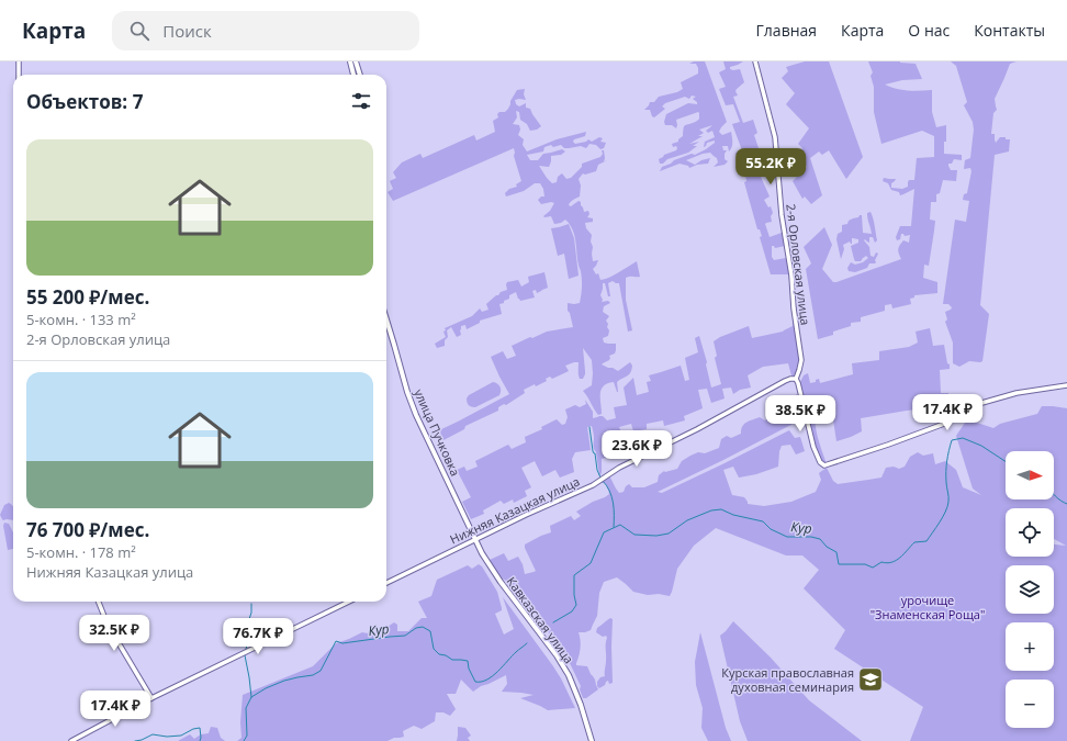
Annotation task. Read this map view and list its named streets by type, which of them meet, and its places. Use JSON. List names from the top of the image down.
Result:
{
  "streets": {
    "main road": ["улица Пучковка", "Кавказская улица"],
    "street": ["2-я Орловская улица", "Нижняя Казацкая улица"]
  },
  "crossings": [
    ["2-я Орловская улица", "Нижняя Казацкая улица"],
    ["улица Пучковка", "Нижняя Казацкая улица"],
    ["улица Пучковка", "Кавказская улица"],
    ["Нижняя Казацкая улица", "Кавказская улица"]
  ],
  "water": ["Кур"],
  "parks": ["урочище \"Знаменская Роща\""],
  "places": {
    "school or university": ["Курская православная духовная семинария"]
  },
  "north": "right",
  "page": {
    "header": "Карта",
    "search": "Поиск",
    "nav": [
      "Главная",
      "Карта",
      "О нас",
      "Контакты"
    ],
    "heading": "Объектов: 7",
    "list": [
      {
        "name": "55 200 ₽/мес.",
        "note": "5-комн. · 133 m² · 2-я Орловская улица"
      },
      {
        "name": "76 700 ₽/мес.",
        "note": "5-комн. · 178 m² · Нижняя Казацкая улица"
      }
    ],
    "price": [
      "55.2K ₽",
      "17.4K ₽",
      "38.5K ₽",
      "23.6K ₽",
      "32.5K ₽",
      "76.7K ₽",
      "17.4K ₽"
    ],
    "map_buttons": ["+", "−"]
  }
}
